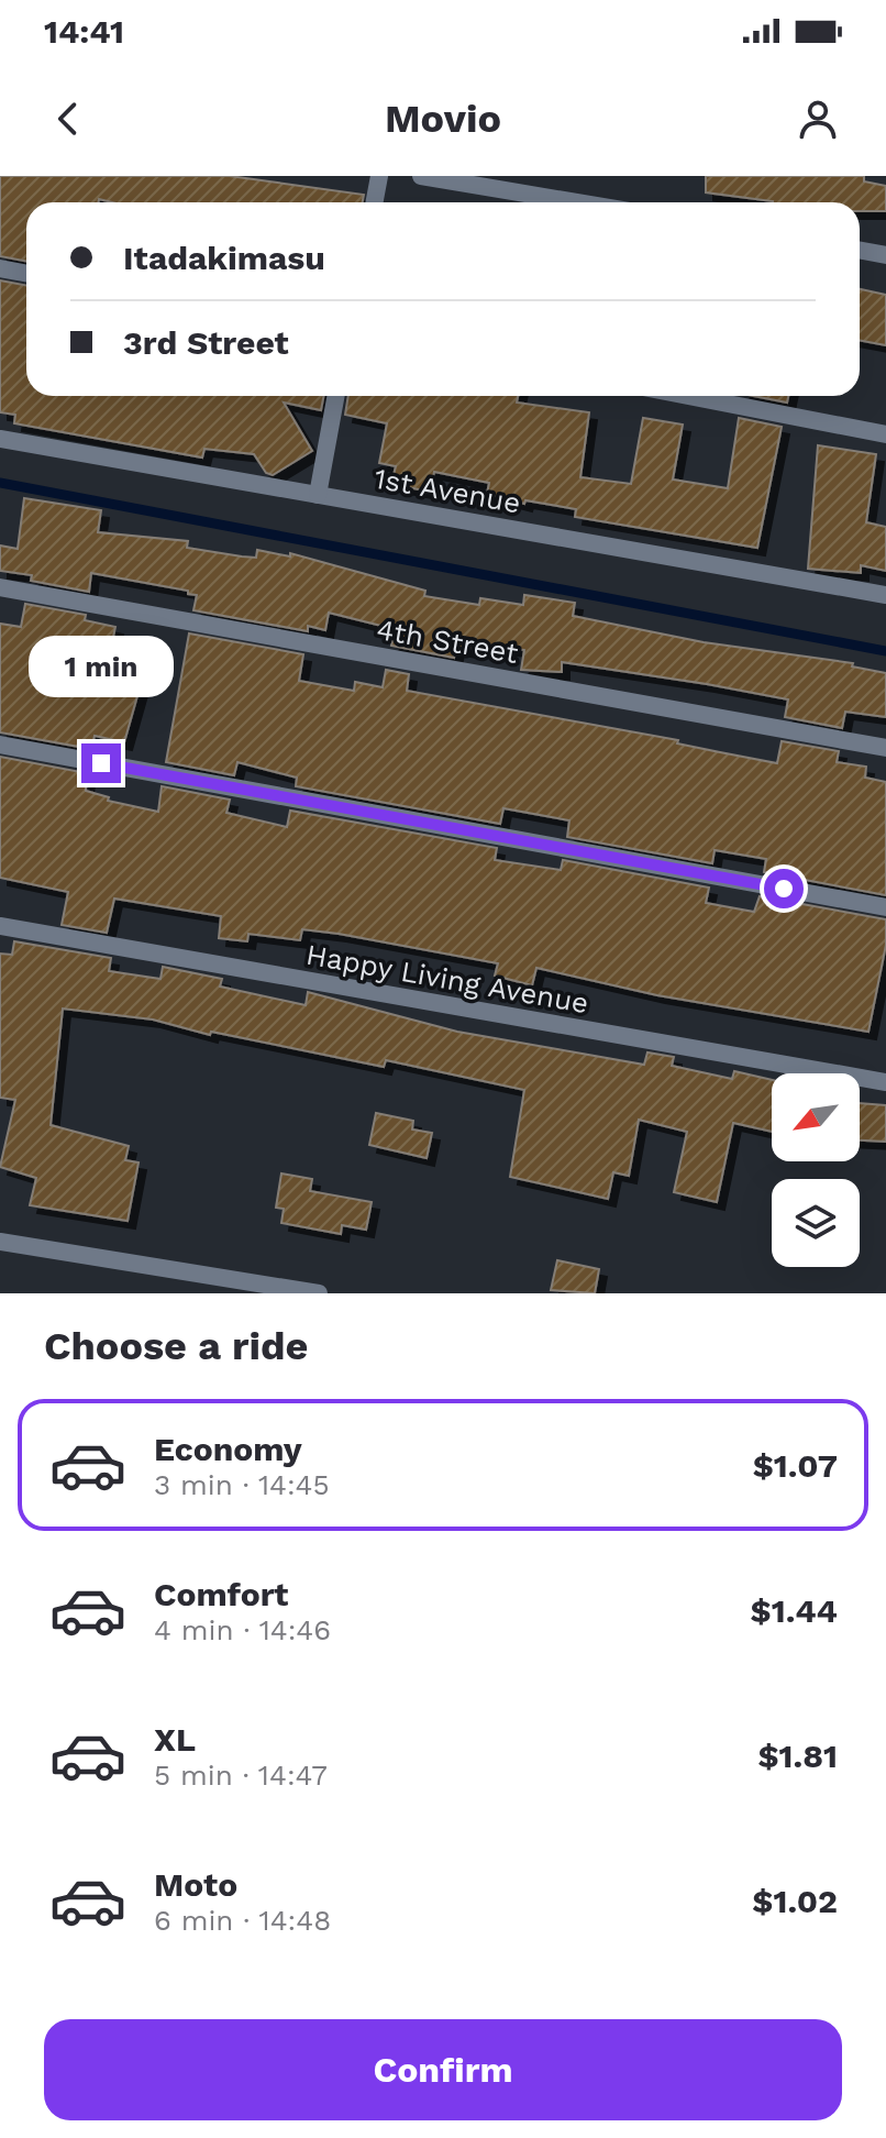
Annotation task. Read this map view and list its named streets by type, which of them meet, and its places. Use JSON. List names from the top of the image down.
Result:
{
  "streets": {
    "street": ["1st Avenue", "4th Street", "Happy Living Avenue"]
  },
  "north": "bottom left",
  "page": {
    "status": "14:41",
    "header": "Movio",
    "banner": ["Itadakimasu", "3rd Street"],
    "bubble": "1 min",
    "heading": "Choose a ride",
    "list": [
      {
        "name": "Economy",
        "note": "3 min · 14:45",
        "value": "$1.07"
      },
      {
        "name": "Comfort",
        "note": "4 min · 14:46",
        "value": "$1.44"
      },
      {
        "name": "XL",
        "note": "5 min · 14:47",
        "value": "$1.81"
      },
      {
        "name": "Moto",
        "note": "6 min · 14:48",
        "value": "$1.02"
      }
    ],
    "buttons": "Confirm"
  }
}
